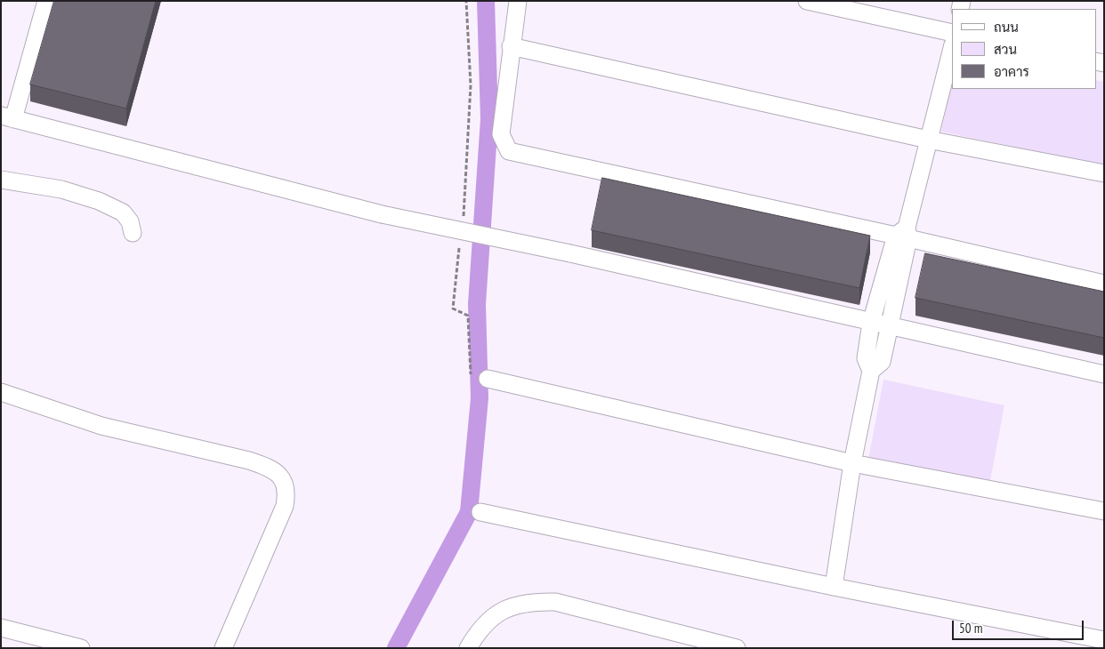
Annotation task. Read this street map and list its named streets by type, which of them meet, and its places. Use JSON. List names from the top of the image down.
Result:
{
  "legend": ["ถนน", "สวน", "อาคาร"],
  "scale_bar": "50 m"
}
